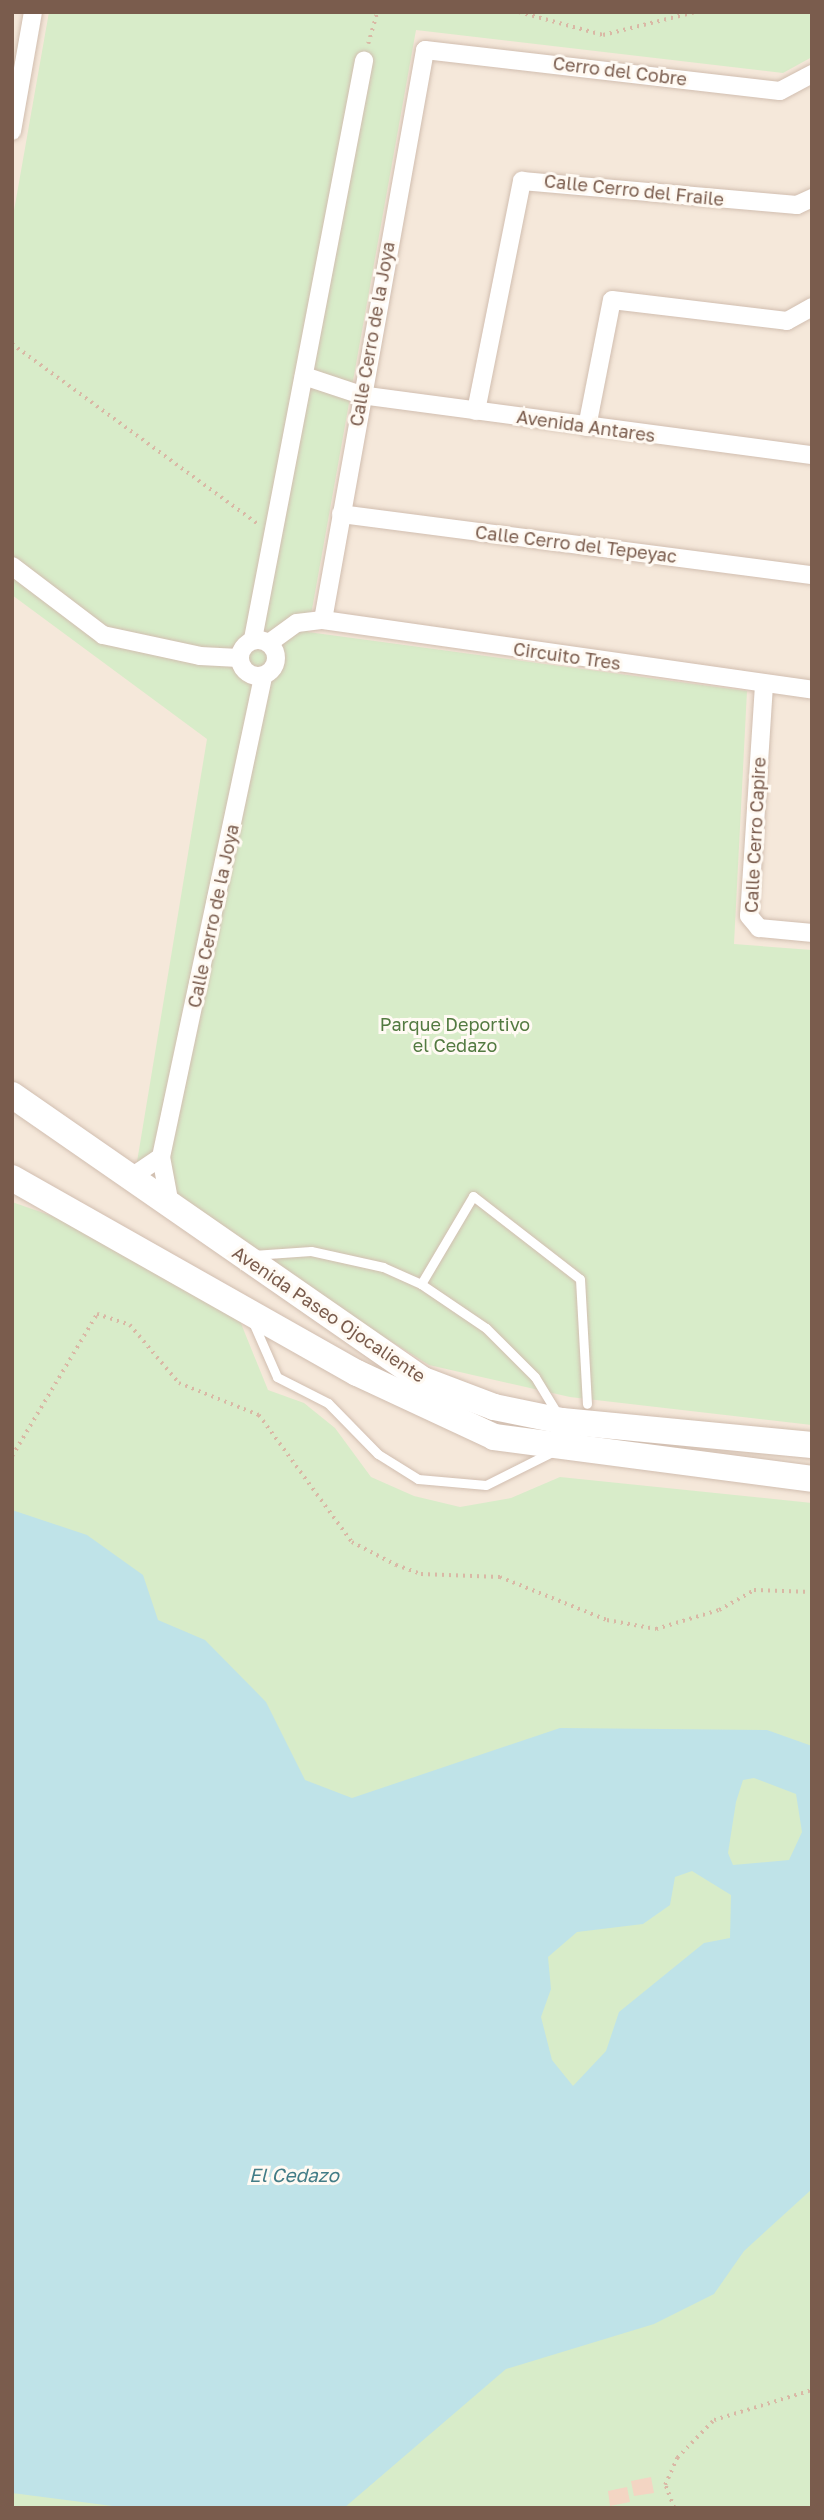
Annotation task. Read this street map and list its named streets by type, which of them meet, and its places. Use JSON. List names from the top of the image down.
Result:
{
  "streets": {
    "main road": ["Avenida Paseo Ojocaliente"],
    "street": [
      "Cerro del Cobre",
      "Calle Cerro del Fraile",
      "Calle Cerro de la Joya",
      "Avenida Antares",
      "Calle Cerro del Tepeyac",
      "Circuito Tres",
      "Calle Cerro Capire"
    ]
  },
  "crossings": [
    ["Cerro del Cobre", "Calle Cerro de la Joya"],
    ["Calle Cerro del Fraile", "Avenida Antares"],
    ["Calle Cerro de la Joya", "Avenida Antares"],
    ["Calle Cerro de la Joya", "Calle Cerro del Tepeyac"],
    ["Calle Cerro de la Joya", "Circuito Tres"],
    ["Circuito Tres", "Calle Cerro Capire"]
  ],
  "water": ["El Cedazo"],
  "parks": ["Parque Deportivo el Cedazo"]
}
